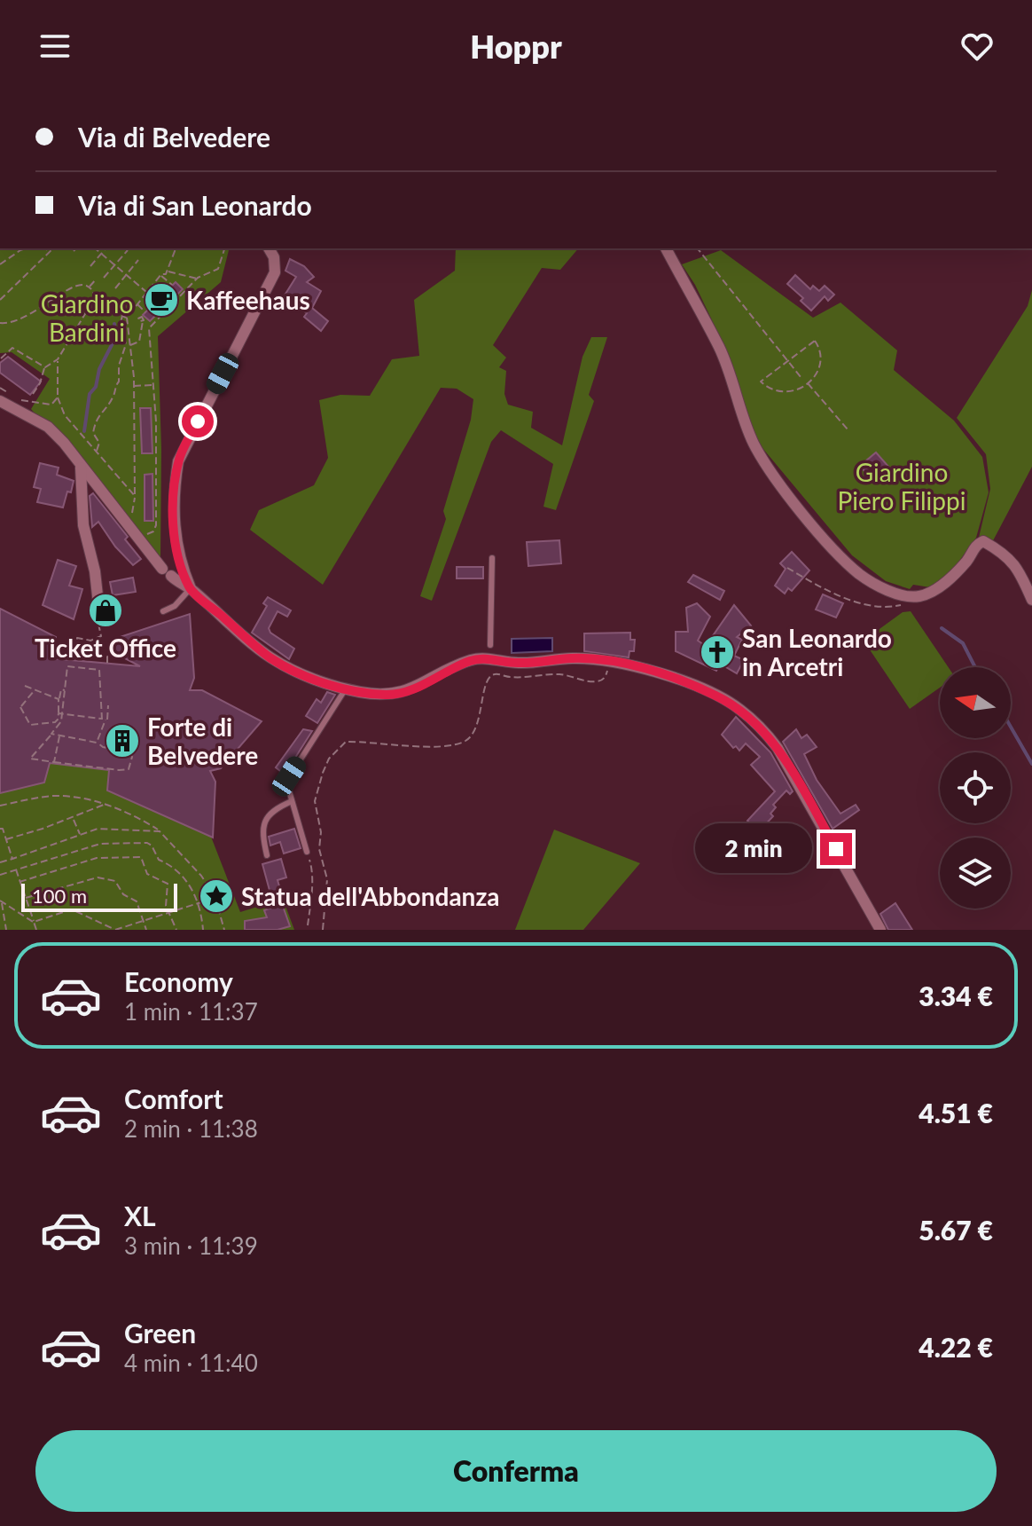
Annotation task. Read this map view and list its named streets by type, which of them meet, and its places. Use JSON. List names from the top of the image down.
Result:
{
  "parks": ["Giardino Bardini", "Giardino Piero Filippi"],
  "places": {
    "cafe": ["Kaffeehaus"],
    "shop": ["Ticket Office"],
    "church": ["San Leonardo in Arcetri"],
    "building": ["Forte di Belvedere"],
    "place": ["Statua dell'Abbondanza"]
  },
  "scale_bar": "100 m",
  "north": "left",
  "page": {
    "header": "Hoppr",
    "banner": ["Via di Belvedere", "Via di San Leonardo"],
    "bubble": "2 min",
    "scale": "100 m",
    "list": [
      {
        "name": "Economy",
        "note": "1 min · 11:37",
        "value": "3.34 €"
      },
      {
        "name": "Comfort",
        "note": "2 min · 11:38",
        "value": "4.51 €"
      },
      {
        "name": "XL",
        "note": "3 min · 11:39",
        "value": "5.67 €"
      },
      {
        "name": "Green",
        "note": "4 min · 11:40",
        "value": "4.22 €"
      }
    ],
    "buttons": "Conferma"
  }
}
